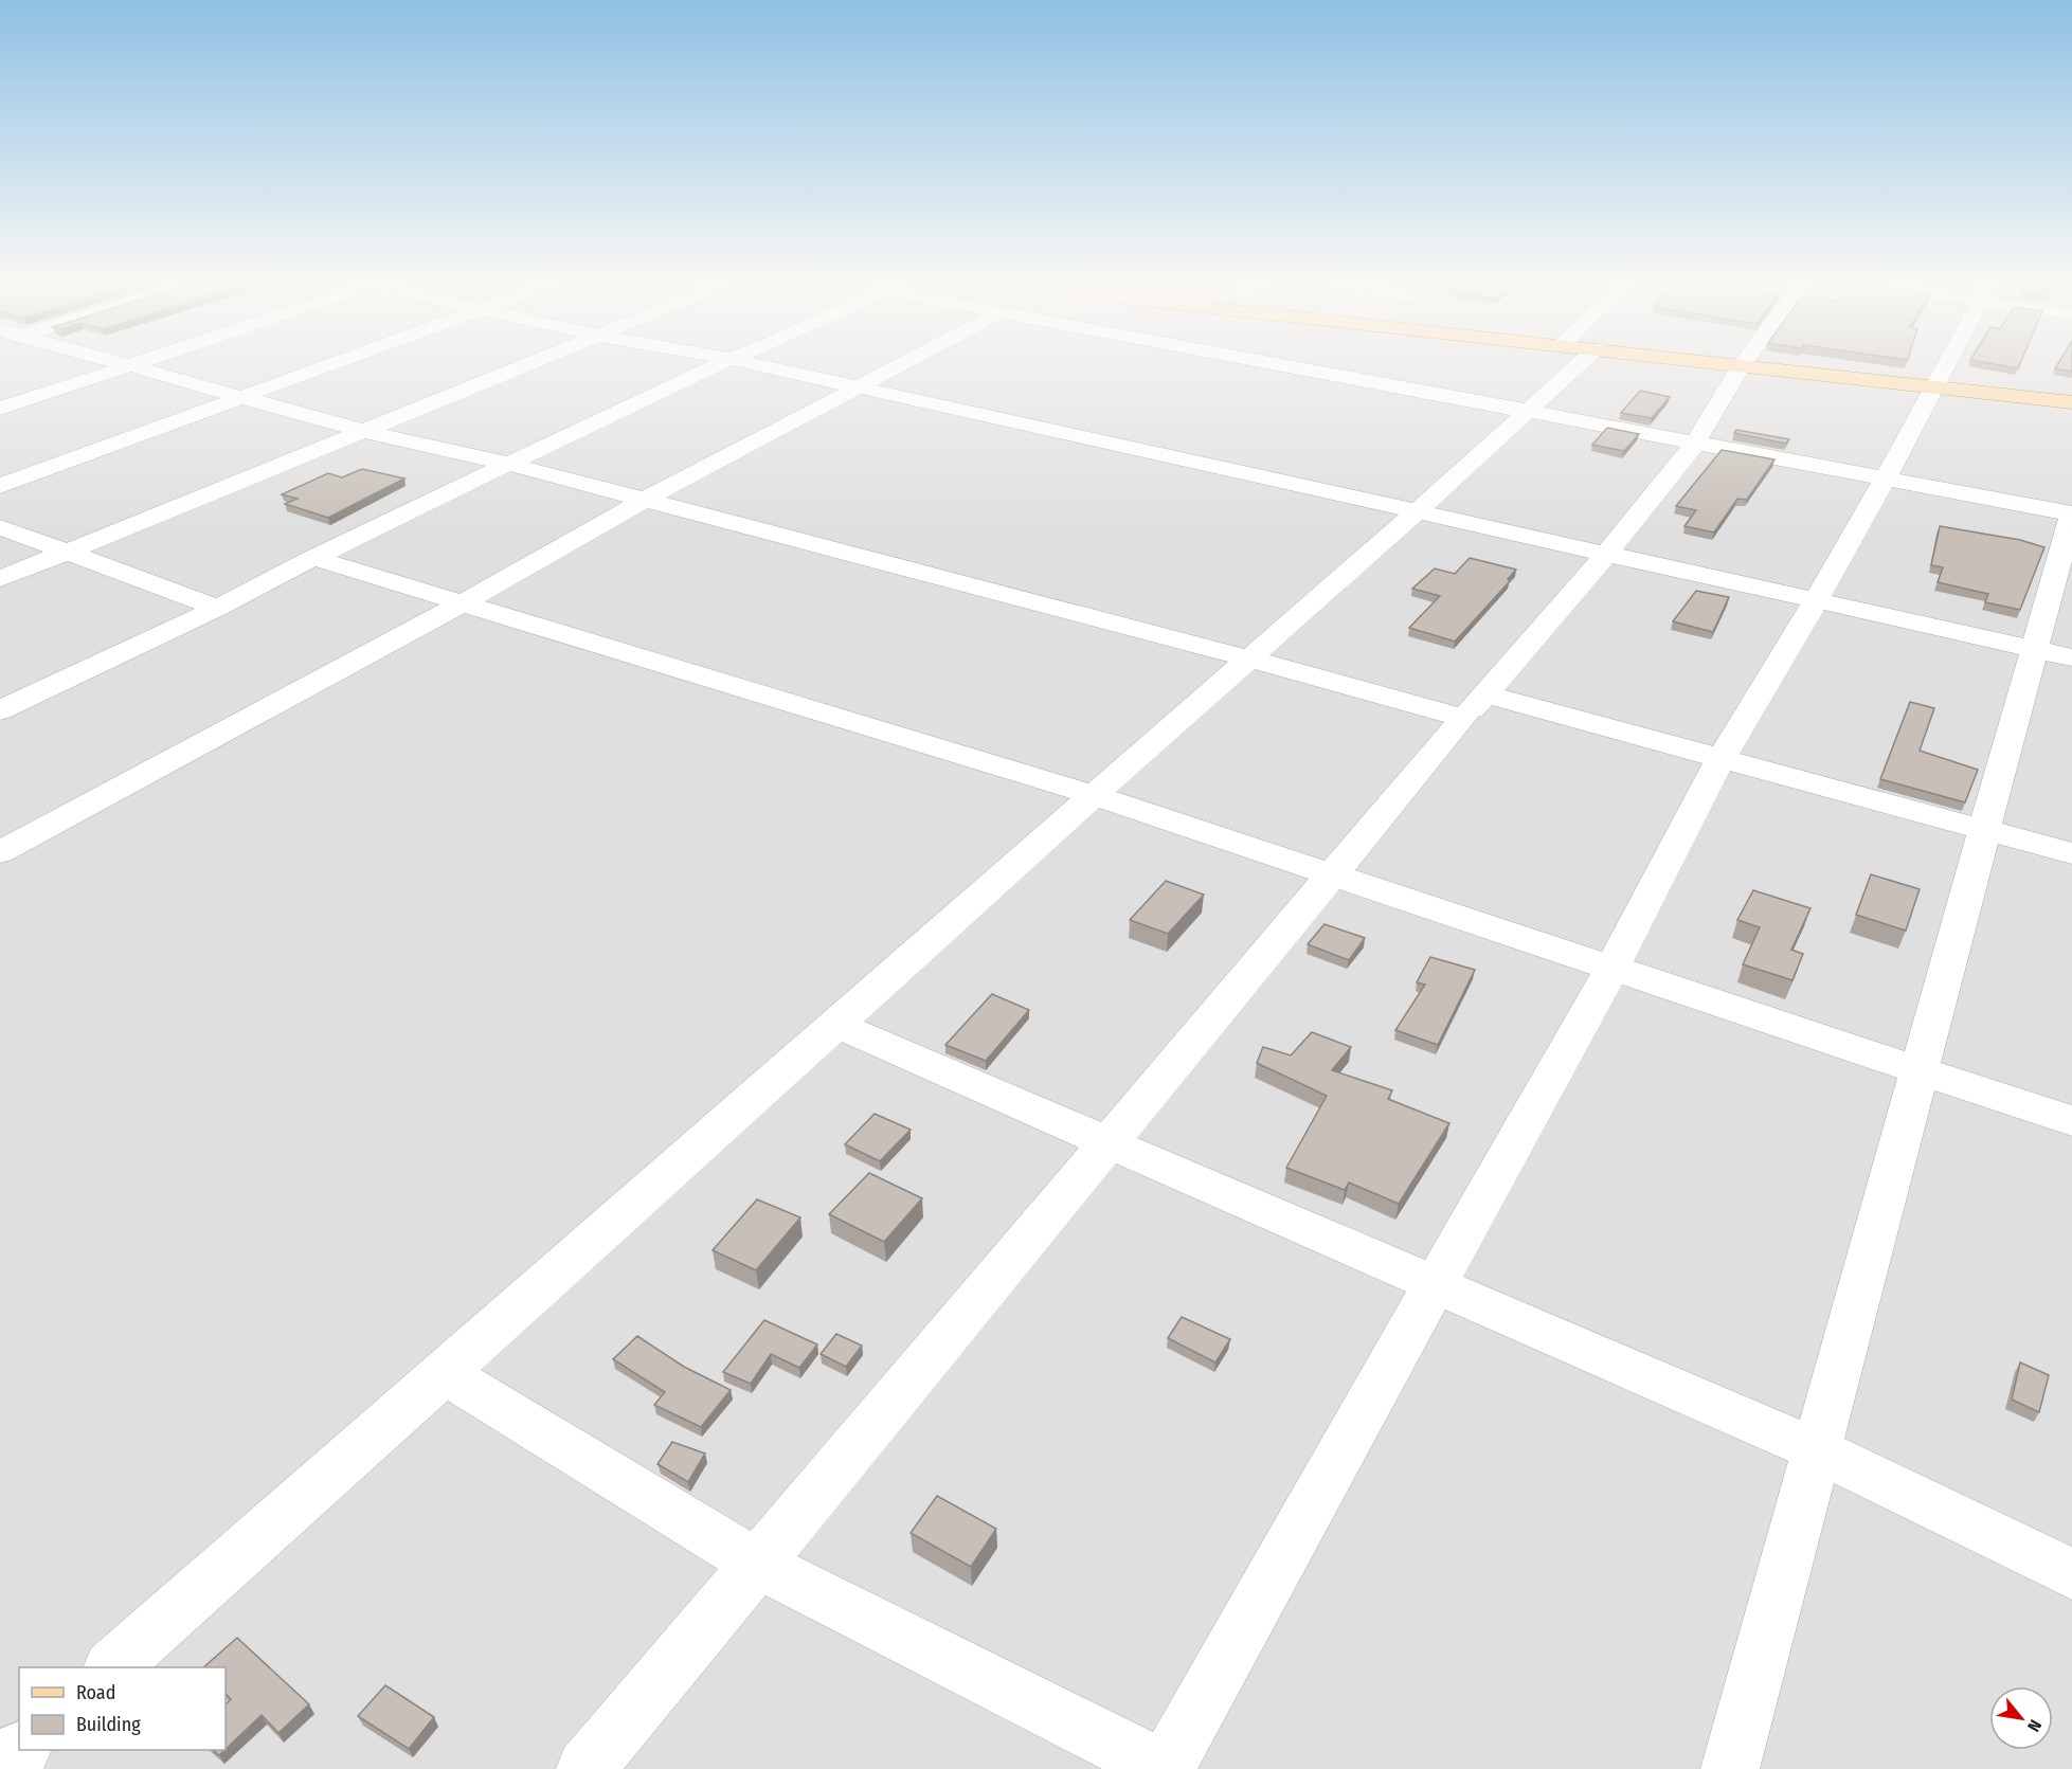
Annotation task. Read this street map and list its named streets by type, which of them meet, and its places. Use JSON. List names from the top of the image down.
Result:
{
  "legend": ["Road", "Building"],
  "north": "bottom right"
}
